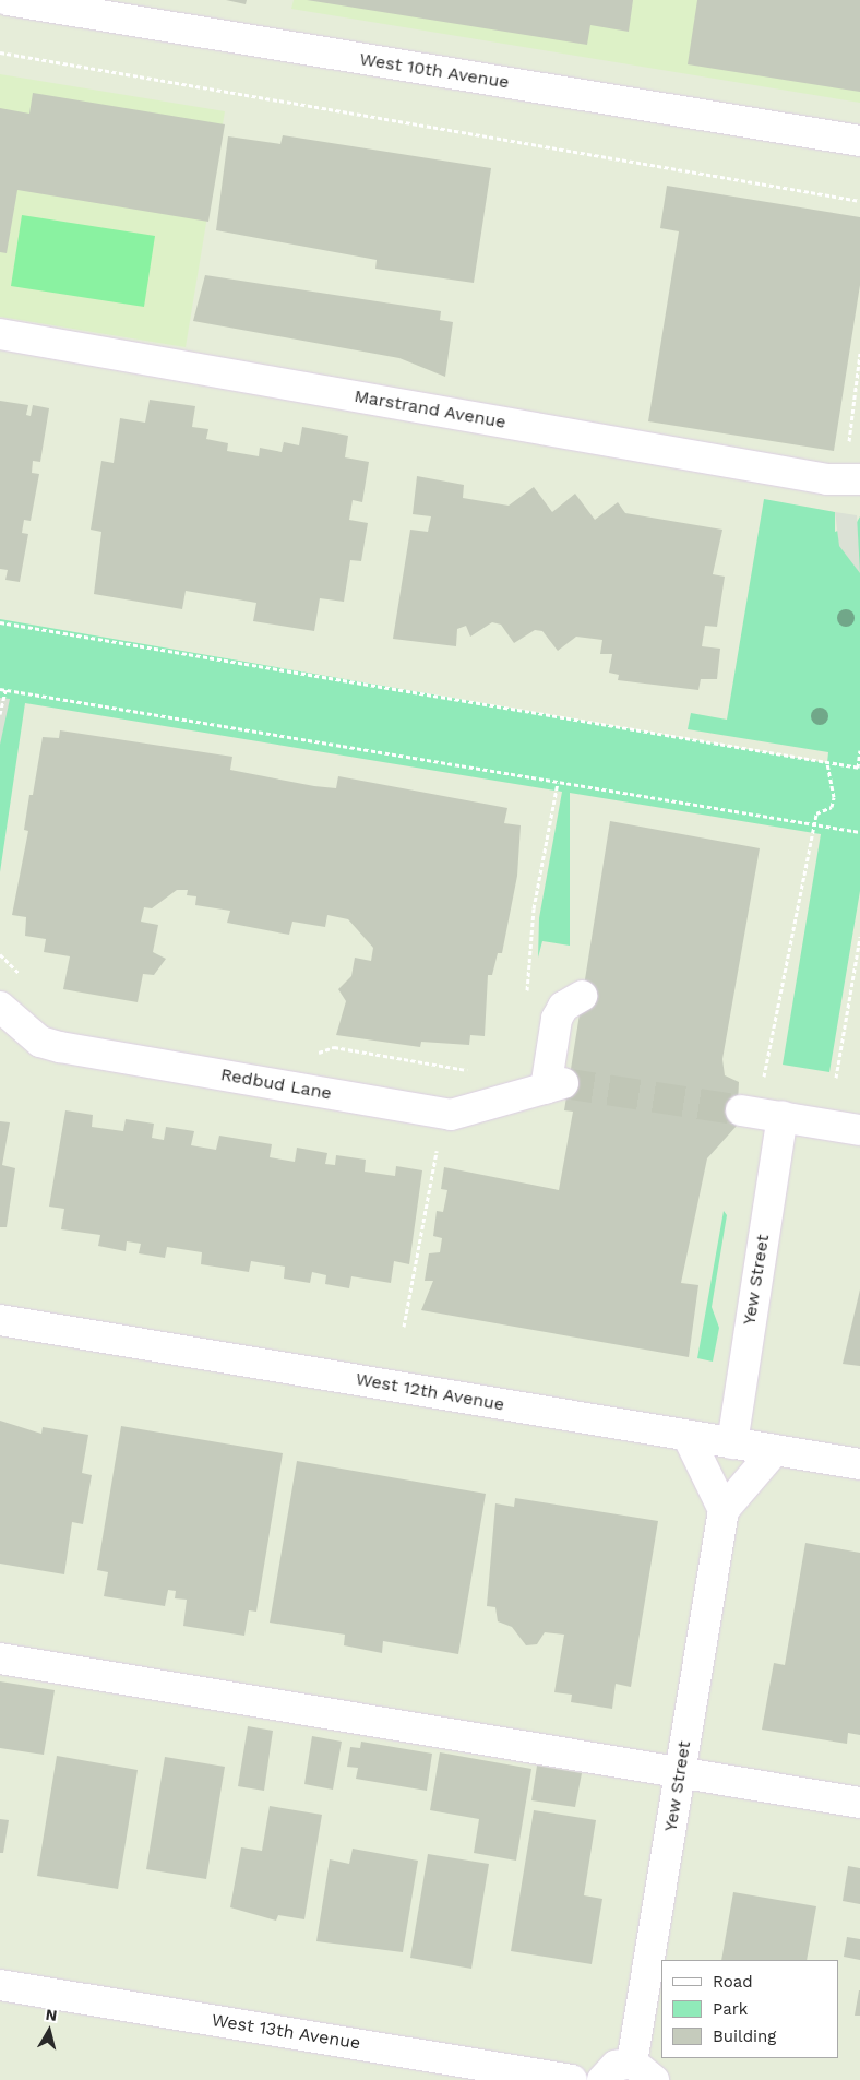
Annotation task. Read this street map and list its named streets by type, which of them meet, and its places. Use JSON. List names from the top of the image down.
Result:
{
  "streets": {
    "street": [
      "West 10th Avenue",
      "Marstrand Avenue",
      "Redbud Lane",
      "Yew Street",
      "West 12th Avenue",
      "West 13th Avenue"
    ]
  },
  "crossings": [
    ["Yew Street", "West 12th Avenue"]
  ],
  "legend": ["Road", "Park", "Building"],
  "north": "top"
}
